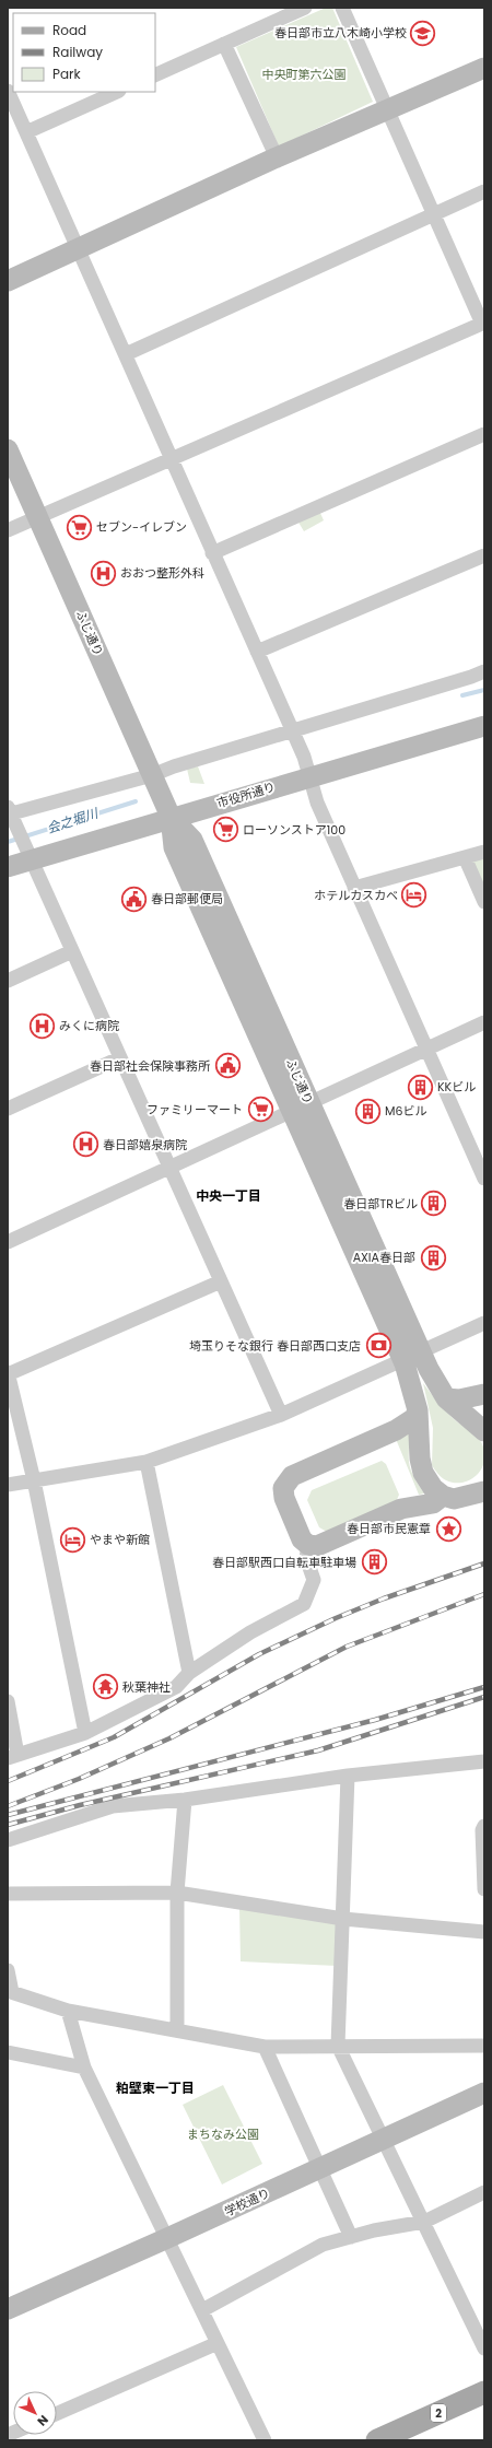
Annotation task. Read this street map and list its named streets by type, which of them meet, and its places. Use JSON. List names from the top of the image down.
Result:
{
  "streets": {
    "main road": ["2"],
    "street": ["ふじ通り", "市役所通り", "学校通り"]
  },
  "crossings": [
    ["ふじ通り", "市役所通り"]
  ],
  "districts": ["中央一丁目", "粕壁東一丁目"],
  "water": ["会之堀川"],
  "parks": ["中央町第六公園", "まちなみ公園"],
  "places": {
    "school or university": ["春日部市立八木崎小学校"],
    "supermarket": ["セブン-イレブン", "ローソンストア100", "ファミリーマート"],
    "hospital": ["おおつ整形外科", "みくに病院", "春日部嬉泉病院"],
    "hotel": ["ホテルカスカベ", "やまや新館"],
    "public building": ["春日部郵便局", "春日部社会保険事務所"],
    "building": [
      "KKビル",
      "M6ビル",
      "春日部TRビル",
      "AXIA春日部",
      "春日部駅西口自転車駐車場"
    ],
    "bank": ["埼玉りそな銀行 春日部西口支店"],
    "place": ["春日部市民憲章"],
    "temple": ["秋葉神社"]
  },
  "legend": ["Road", "Railway", "Park"],
  "north": "bottom right"
}
